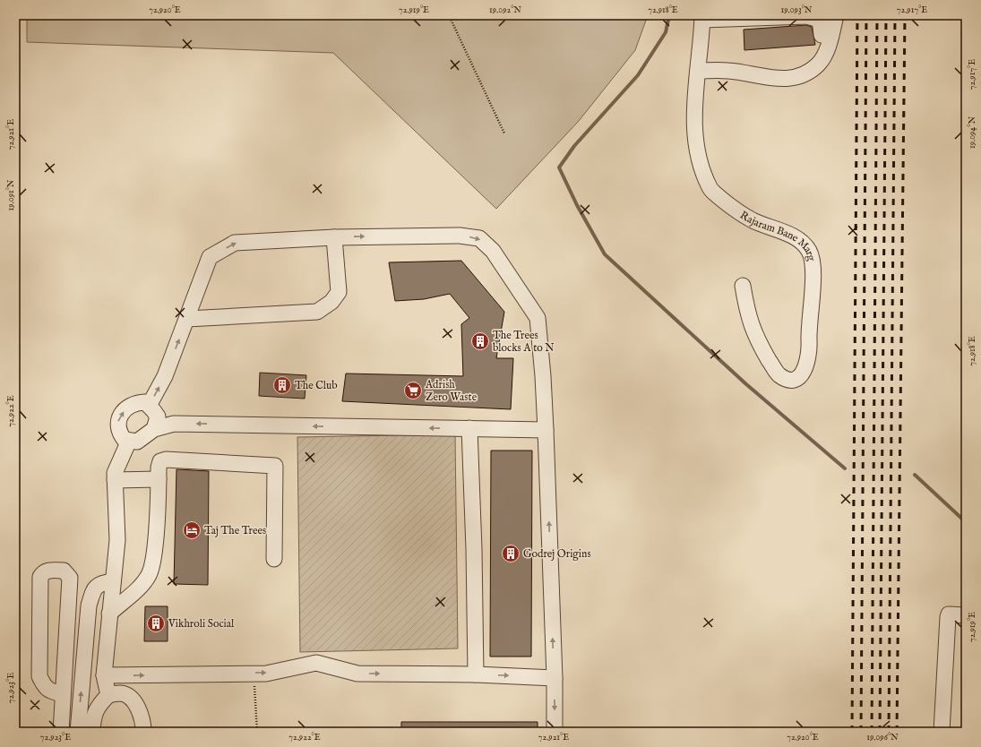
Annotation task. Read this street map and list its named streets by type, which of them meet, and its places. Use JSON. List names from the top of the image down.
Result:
{
  "streets": {
    "street": ["Rajaram Bane Marg"]
  },
  "places": {
    "building": [
      "The Trees blocks A to N",
      "The Club",
      "Godrej Origins",
      "Vikhroli Social"
    ],
    "supermarket": ["Adrish Zero Waste"],
    "hotel": ["Taj The Trees"]
  },
  "coordinates": [
    "72.920°E",
    "72.919°E",
    "19.092°N",
    "72.918°E",
    "19.093°N",
    "72.917°E",
    "19.094°N",
    "72.921°E",
    "19.091°N",
    "72.922°E",
    "72.923°E",
    "19.096°N"
  ]
}
